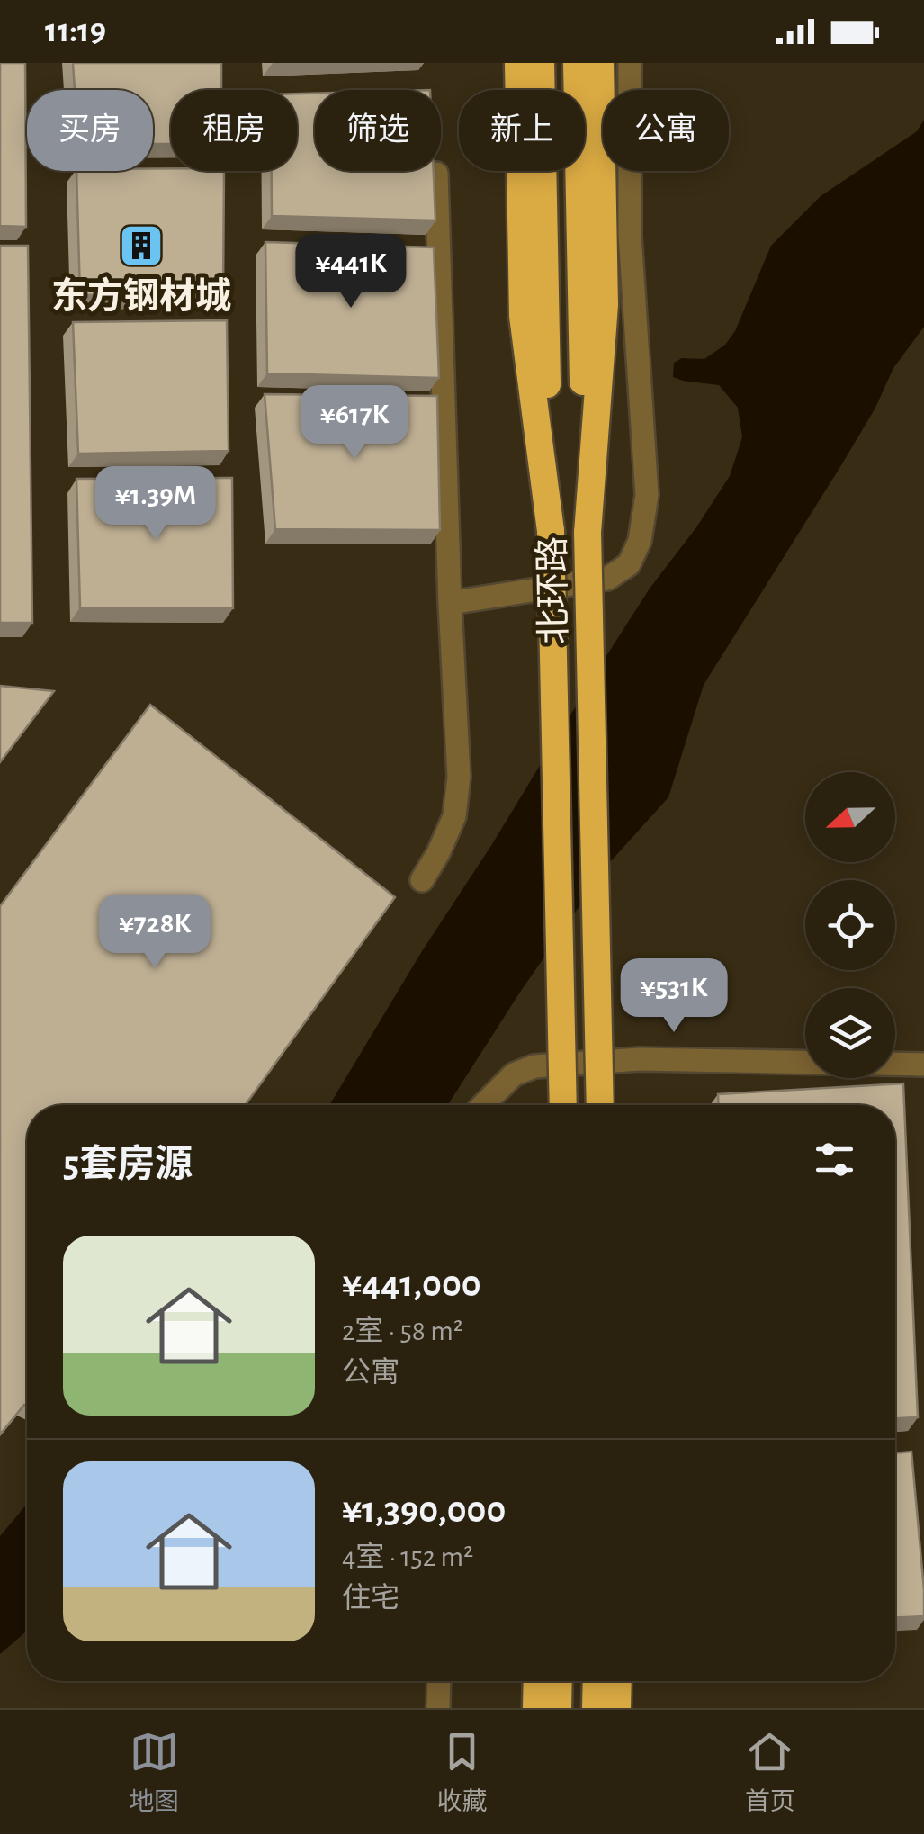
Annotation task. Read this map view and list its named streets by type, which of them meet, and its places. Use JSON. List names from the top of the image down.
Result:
{
  "streets": {
    "highway": ["北环路"]
  },
  "places": {
    "building": ["东方钢材城"]
  },
  "north": "left",
  "page": {
    "status": "11:19",
    "chip": [
      "买房",
      "租房",
      "筛选",
      "新上",
      "公寓"
    ],
    "price": [
      "¥441K",
      "¥617K",
      "¥1.39M",
      "¥728K",
      "¥531K"
    ],
    "heading": "5套房源",
    "list": [
      {
        "name": "¥441,000",
        "note": "2室 · 58 m² · 公寓"
      },
      {
        "name": "¥1,390,000",
        "note": "4室 · 152 m² · 住宅"
      }
    ],
    "tabs": ["地图", "收藏", "首页"]
  }
}
